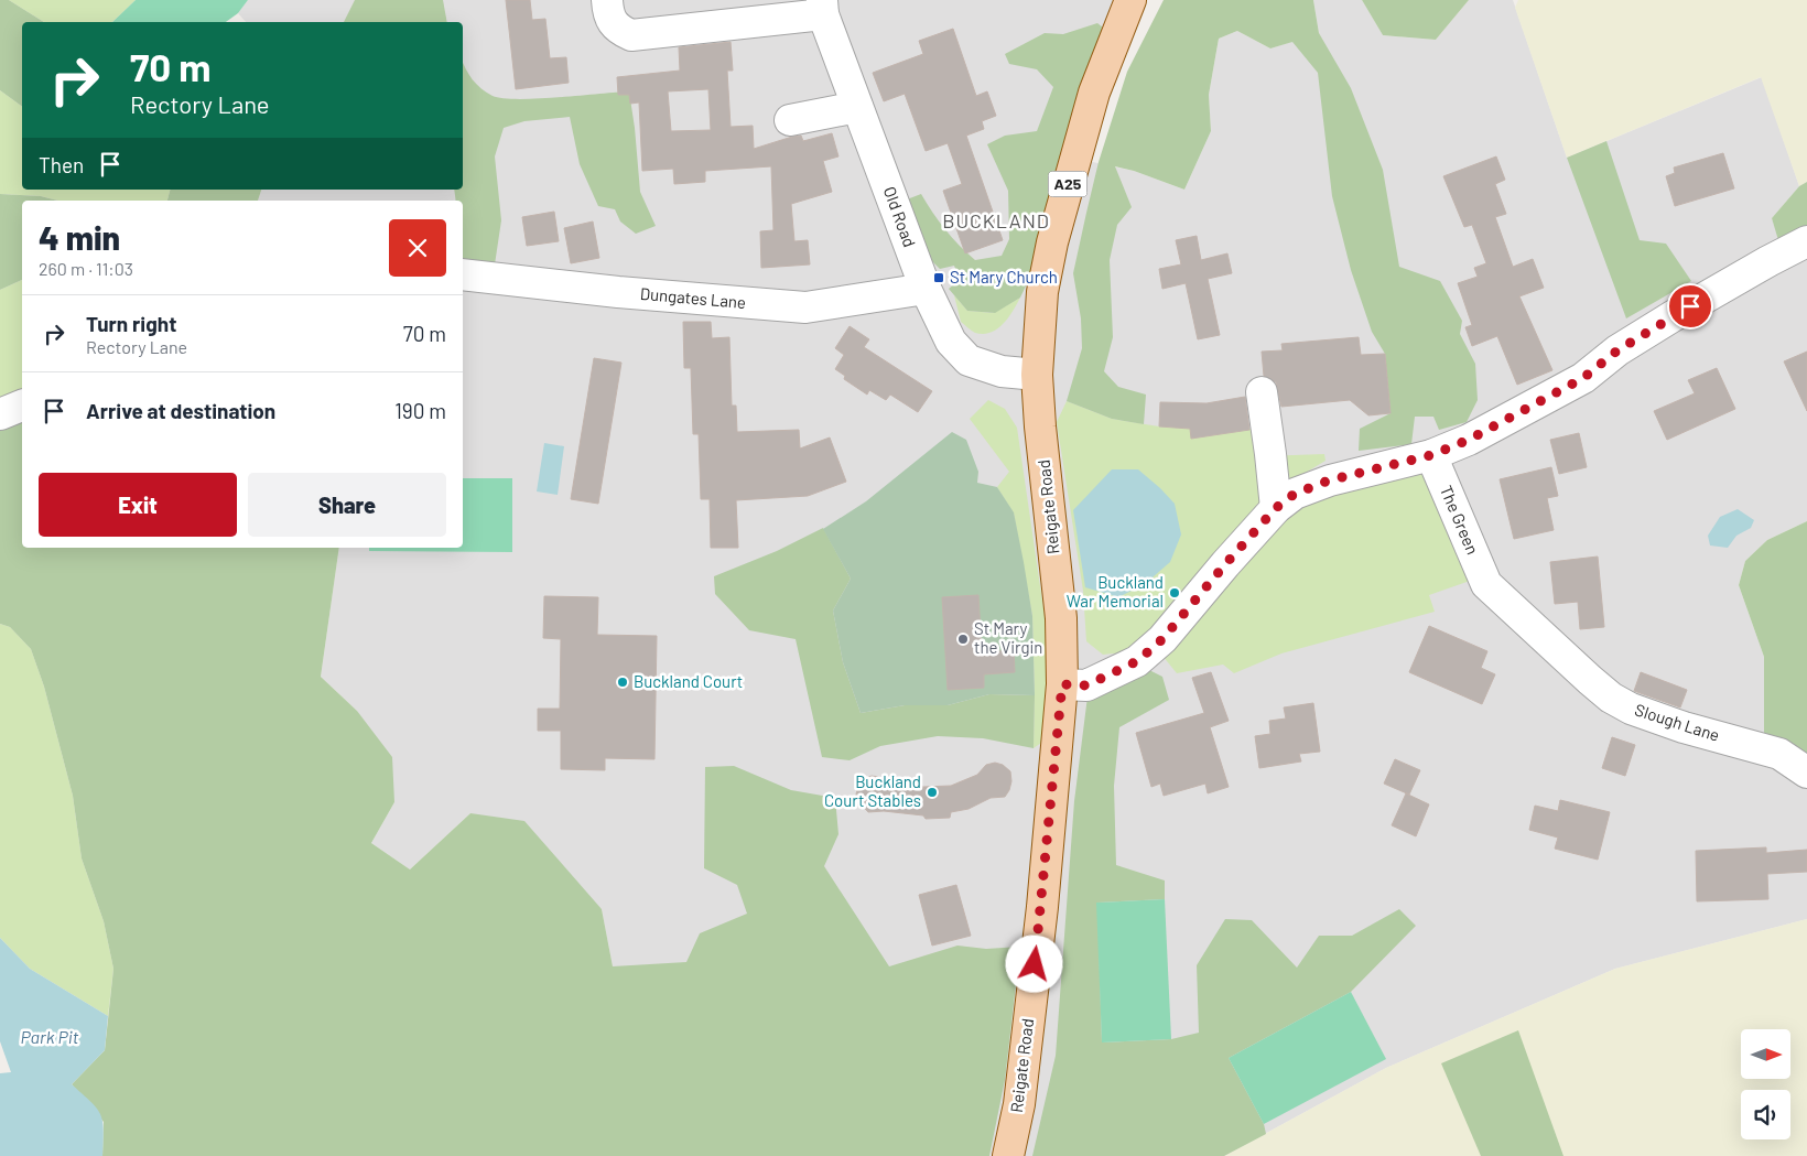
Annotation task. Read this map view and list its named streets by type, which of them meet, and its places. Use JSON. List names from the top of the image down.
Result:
{
  "streets": {
    "main road": ["A25", "Reigate Road"],
    "street": [
      "Old Road",
      "Dungates Lane",
      "The Green",
      "Slough Lane"
    ]
  },
  "crossings": [
    ["Old Road", "Dungates Lane"],
    ["Old Road", "Reigate Road"],
    ["The Green", "Slough Lane"]
  ],
  "districts": ["BUCKLAND"],
  "water": ["Park Pit"],
  "places": {
    "transit": ["St Mary Church"],
    "other": [
      "Buckland War Memorial",
      "St Mary the Virgin",
      "Buckland Court",
      "Buckland Court Stables"
    ]
  },
  "north": "right",
  "page": {
    "turn": ["70 m", "Rectory Lane"],
    "then": "Then",
    "heading": ["4 min", "260 m · 11:03"],
    "list": [
      {
        "name": "Turn right",
        "note": "Rectory Lane",
        "value": "70 m"
      },
      {
        "name": "Arrive at destination",
        "value": "190 m"
      }
    ],
    "buttons": ["Exit", "Share"]
  }
}
